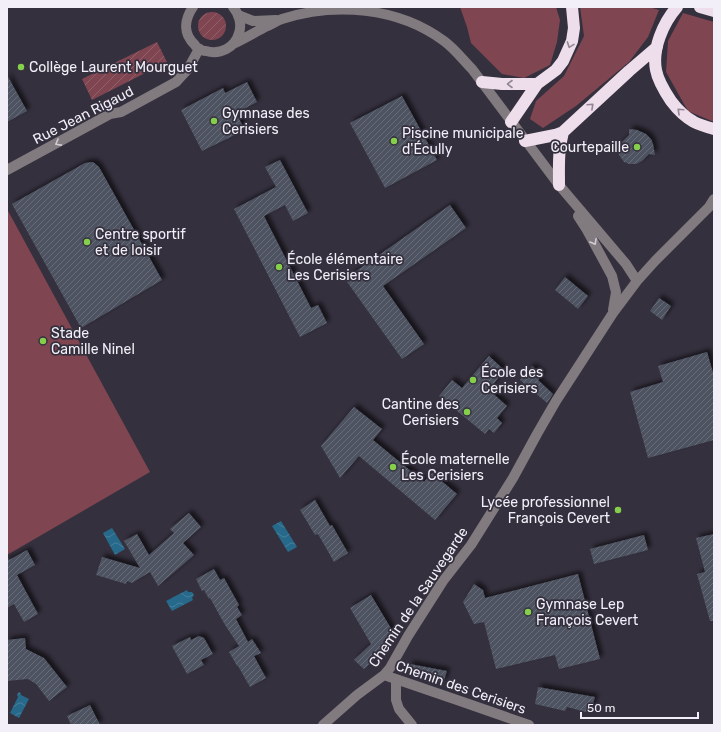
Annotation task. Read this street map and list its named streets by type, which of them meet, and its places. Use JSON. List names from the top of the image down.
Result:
{
  "streets": {
    "street": ["Rue Jean Rigaud", "Chemin de la Sauvegarde", "Chemin des Cerisiers"]
  },
  "crossings": [
    ["Chemin de la Sauvegarde", "Chemin des Cerisiers"]
  ],
  "one_way": ["Rue Jean Rigaud"],
  "places": [
    "Collège Laurent Mourguet",
    "Gymnase des Cerisiers",
    "Piscine municipale d'Écully",
    "Courtepaille",
    "Centre sportif et de loisir",
    "École élémentaire Les Cerisiers",
    "Stade Camille Ninel",
    "École des Cerisiers",
    "Cantine des Cerisiers",
    "École maternelle Les Cerisiers",
    "Lycée professionnel François Cevert",
    "Gymnase Lep François Cevert"
  ],
  "scale_bar": "50 m"
}
